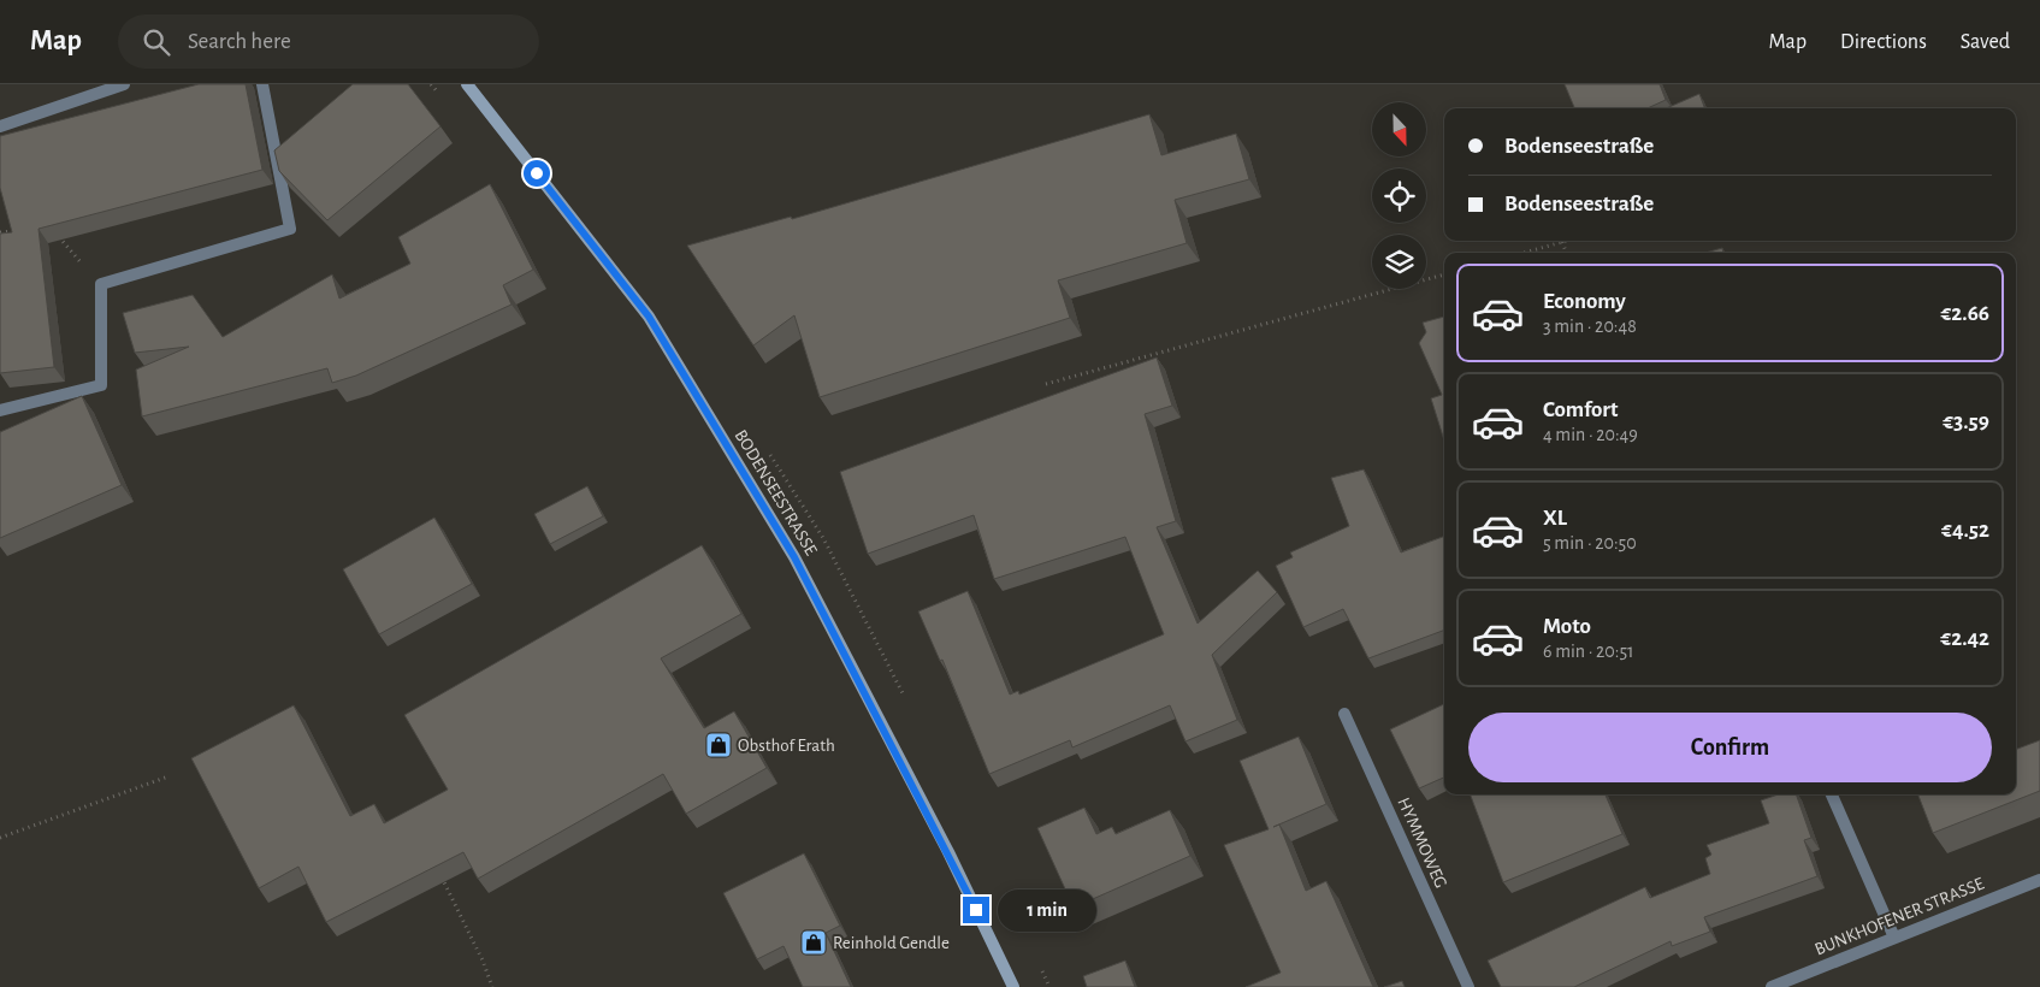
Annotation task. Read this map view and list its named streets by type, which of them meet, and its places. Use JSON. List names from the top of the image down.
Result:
{
  "streets": {
    "main road": ["BODENSEESTRASSE"],
    "street": ["HYMMOWEG", "BUNKHOFENER STRASSE"]
  },
  "places": {
    "shop": ["Obsthof Erath", "Reinhold Gendle"]
  },
  "north": "bottom",
  "page": {
    "header": "Map",
    "search": "Search here",
    "nav": ["Map", "Directions", "Saved"],
    "banner": ["Bodenseestraße", "Bodenseestraße"],
    "list": [
      {
        "name": "Economy",
        "note": "3 min · 20:48",
        "value": "€2.66"
      },
      {
        "name": "Comfort",
        "note": "4 min · 20:49",
        "value": "€3.59"
      },
      {
        "name": "XL",
        "note": "5 min · 20:50",
        "value": "€4.52"
      },
      {
        "name": "Moto",
        "note": "6 min · 20:51",
        "value": "€2.42"
      }
    ],
    "buttons": "Confirm",
    "bubble": "1 min"
  }
}
